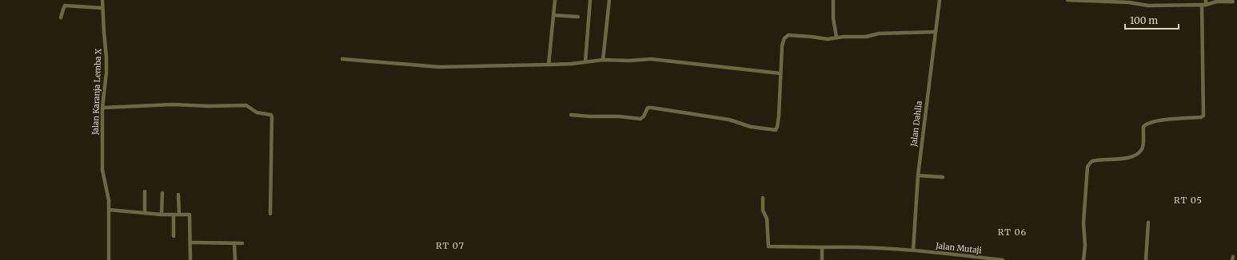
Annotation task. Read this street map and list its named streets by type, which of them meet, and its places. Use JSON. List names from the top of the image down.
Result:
{
  "streets": {
    "street": ["Jalan Karanja Lemba X", "Jalan Dahlia", "Jalan Mutaji"]
  },
  "crossings": [
    ["Jalan Dahlia", "Jalan Mutaji"]
  ],
  "districts": ["RT 05", "RT 06", "RT 07"],
  "scale_bar": "100 m"
}
